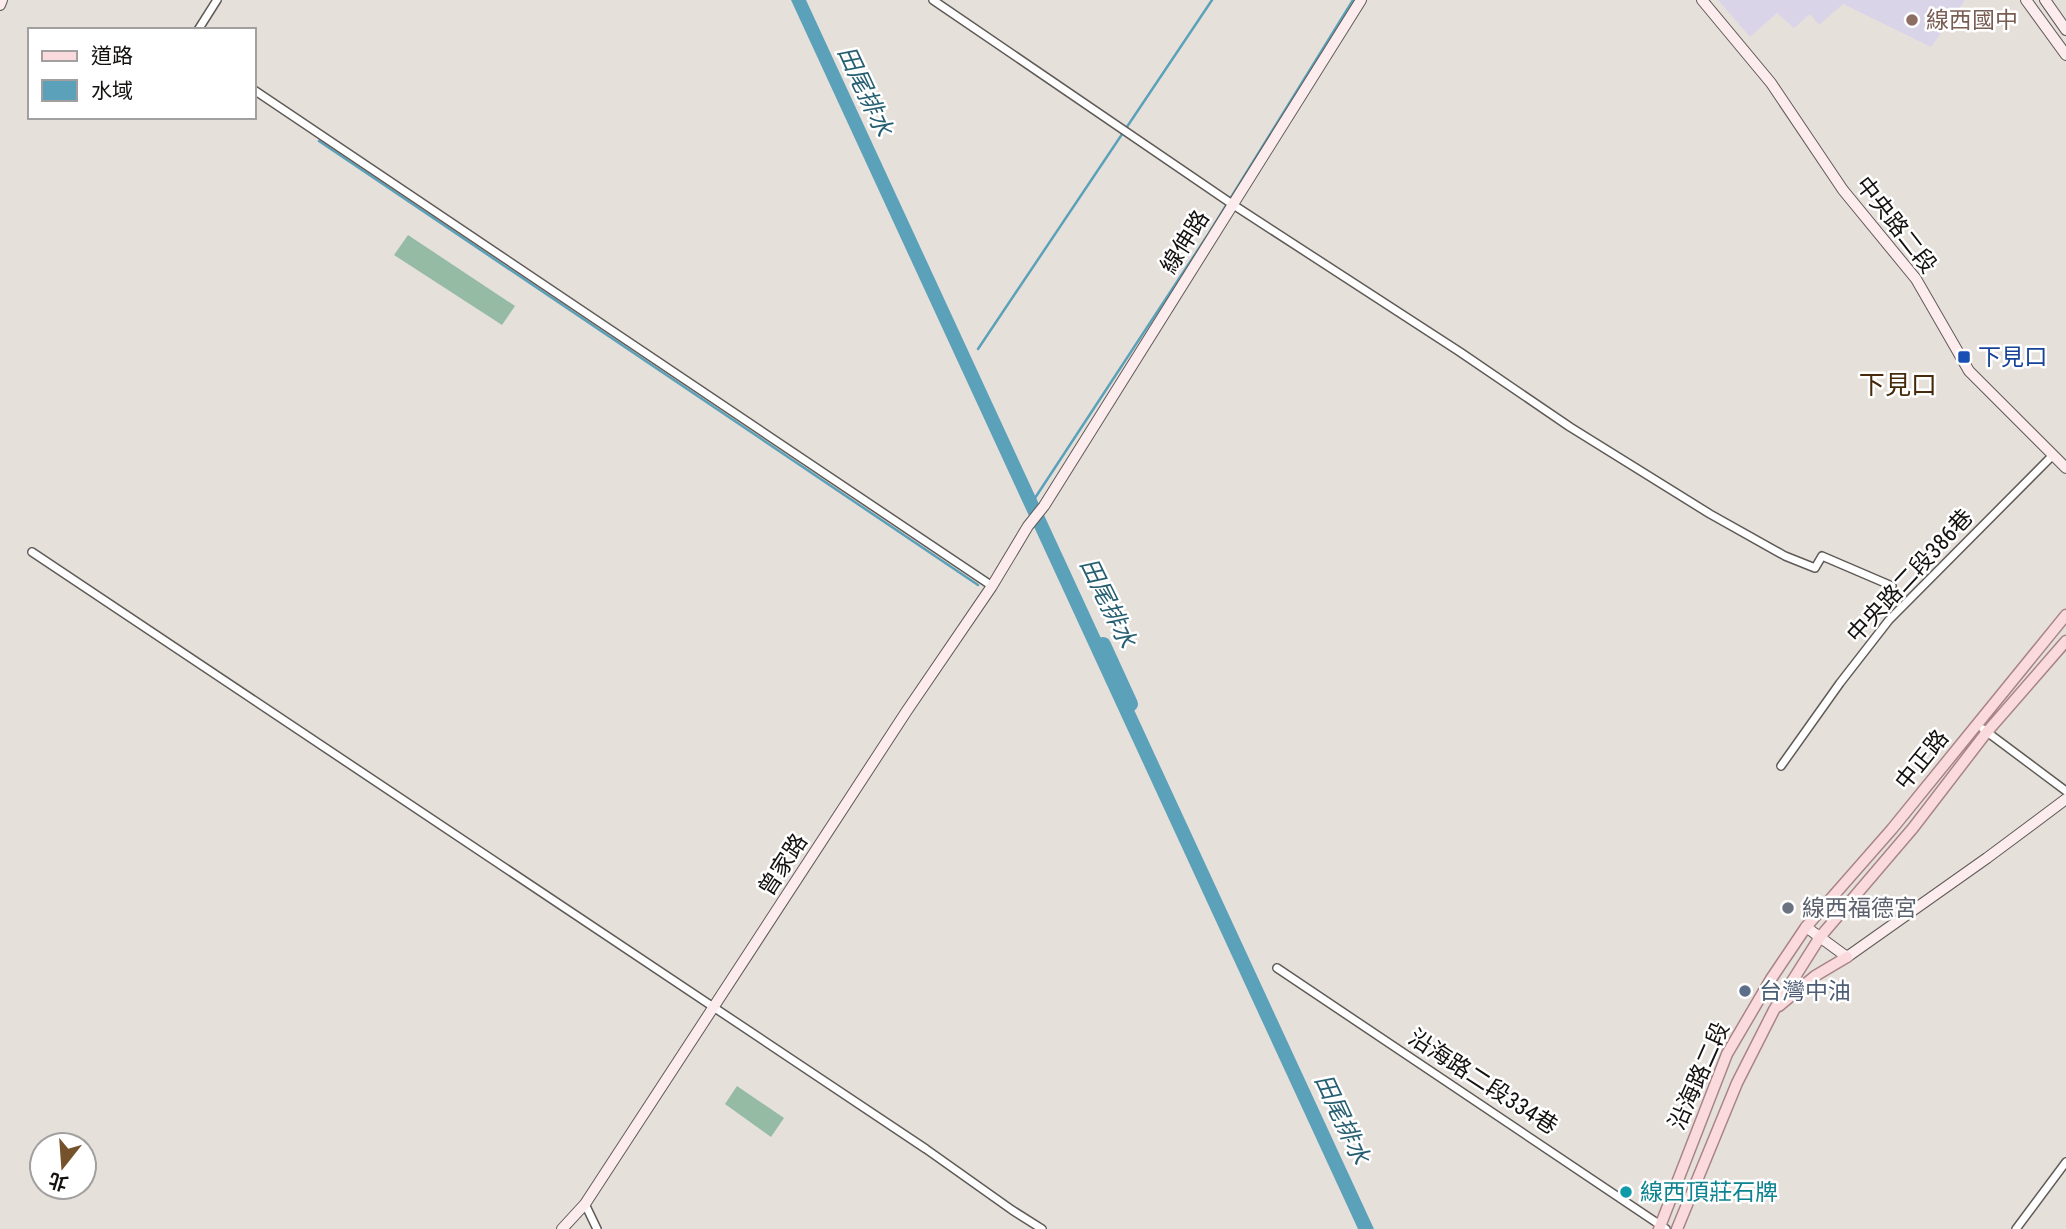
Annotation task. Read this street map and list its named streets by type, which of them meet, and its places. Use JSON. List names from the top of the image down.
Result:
{
  "streets": {
    "main road": ["中正路", "沿海路二段"],
    "street": [
      "中央路二段",
      "線伸路",
      "中央路二段386巷",
      "曾家路",
      "沿海路二段334巷"
    ]
  },
  "crossings": [
    ["中央路二段", "中央路二段386巷"],
    ["線伸路", "曾家路"],
    ["中正路", "沿海路二段"],
    ["沿海路二段", "沿海路二段334巷"]
  ],
  "districts": ["下見口"],
  "water": ["田尾排水"],
  "places": {
    "other": [
      "線西國中",
      "線西福德宮",
      "台灣中油",
      "線西頂莊石牌"
    ],
    "transit": ["下見口"]
  },
  "legend": ["道路", "水域"],
  "north": "bottom"
}
